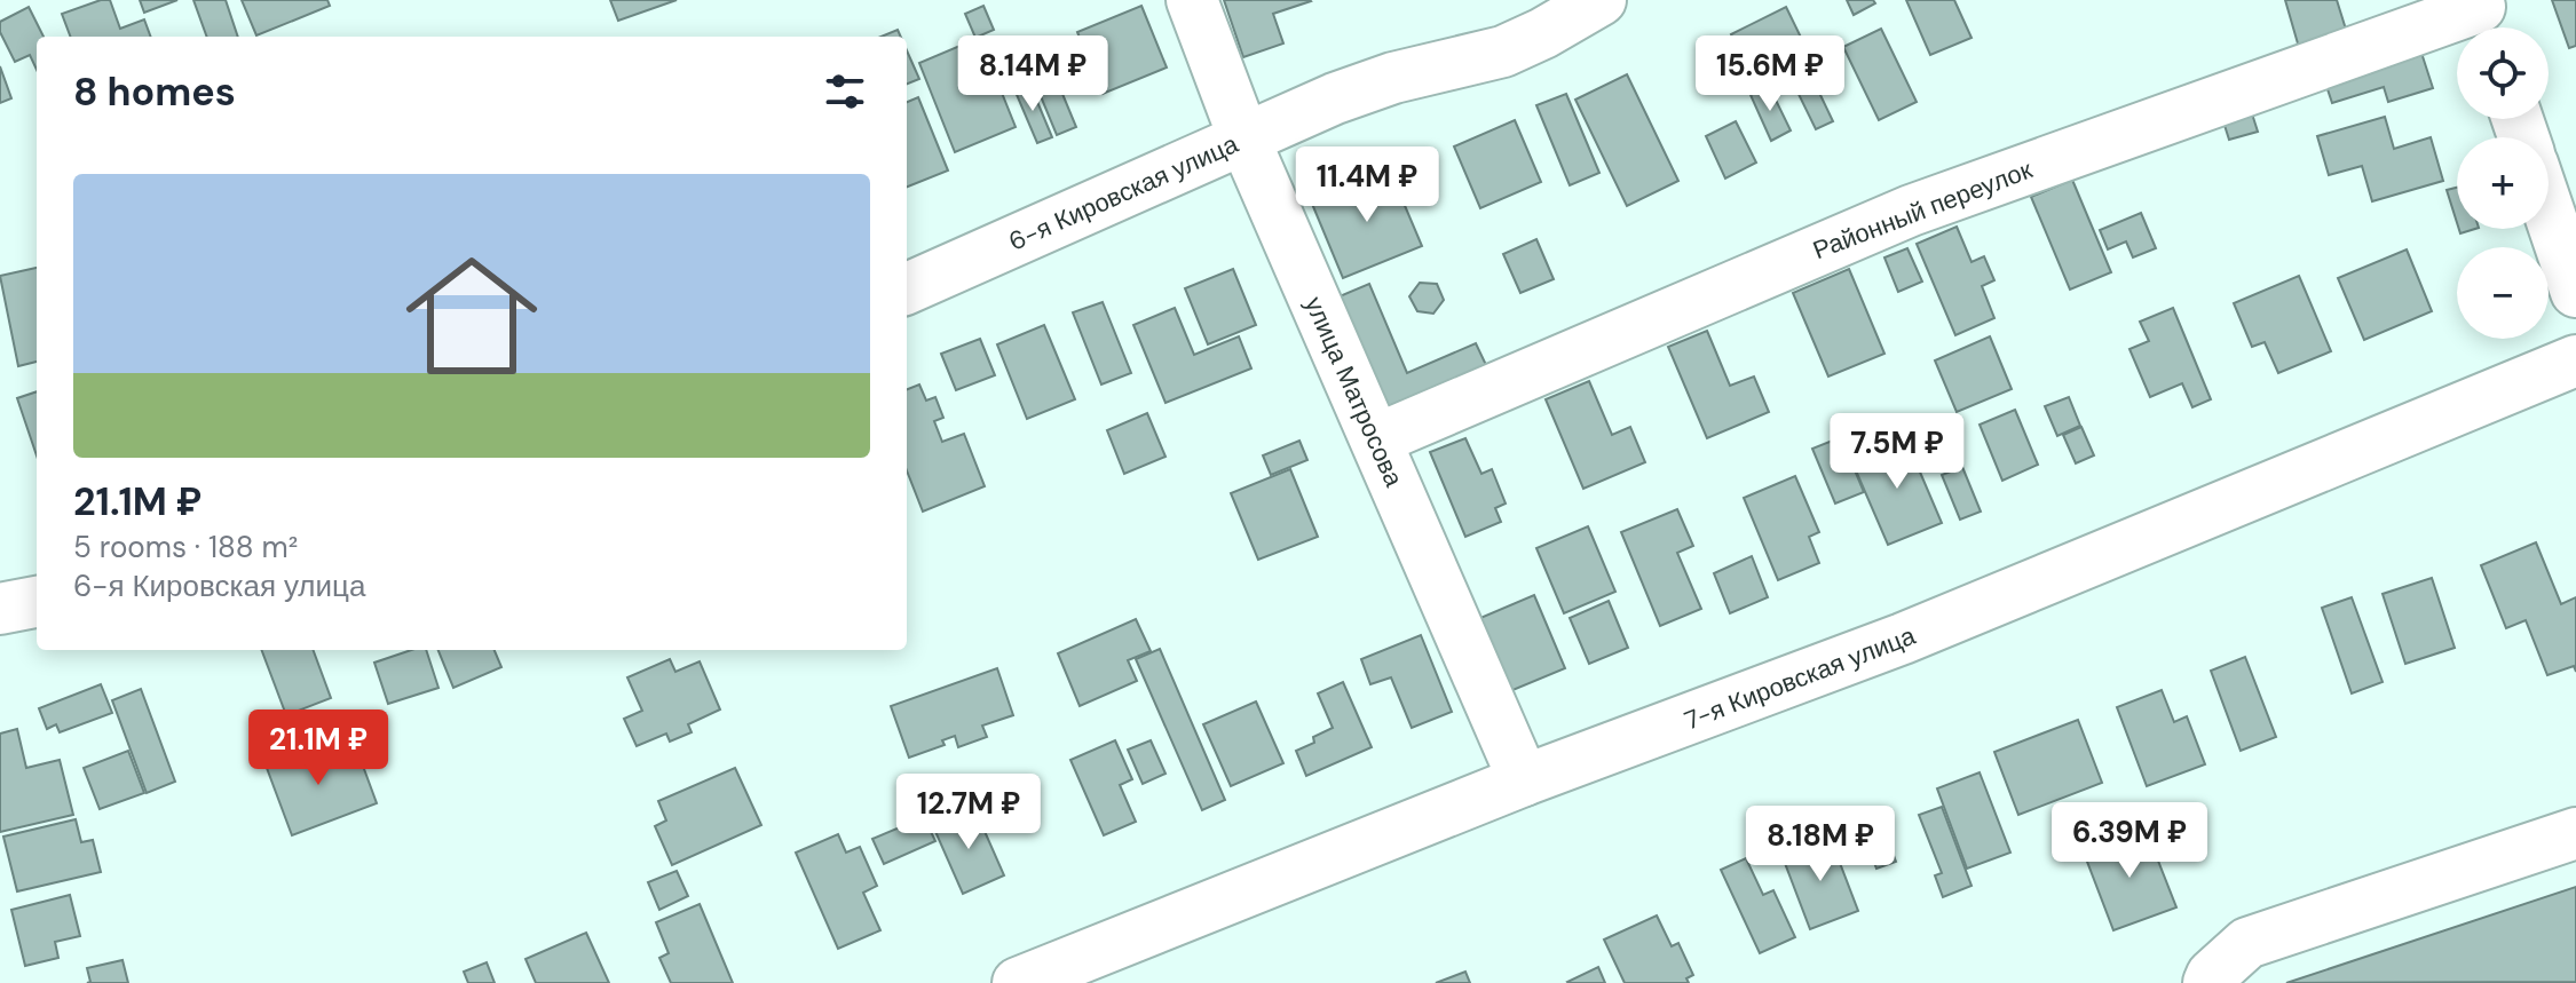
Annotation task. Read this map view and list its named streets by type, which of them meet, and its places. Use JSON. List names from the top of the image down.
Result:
{
  "streets": {
    "street": [
      "6-я Кировская улица",
      "Районный переулок",
      "улица Матросова",
      "7-я Кировская улица"
    ]
  },
  "crossings": [
    ["6-я Кировская улица", "улица Матросова"],
    ["Районный переулок", "улица Матросова"],
    ["улица Матросова", "7-я Кировская улица"]
  ],
  "page": {
    "map_buttons": ["+", "−"],
    "price": [
      "8.14M ₽",
      "15.6M ₽",
      "11.4M ₽",
      "7.5M ₽",
      "21.1M ₽",
      "12.7M ₽",
      "6.39M ₽",
      "8.18M ₽"
    ],
    "heading": "8 homes",
    "list": [
      {
        "name": "21.1M ₽",
        "note": "5 rooms · 188 m² · 6-я Кировская улица"
      }
    ]
  }
}
